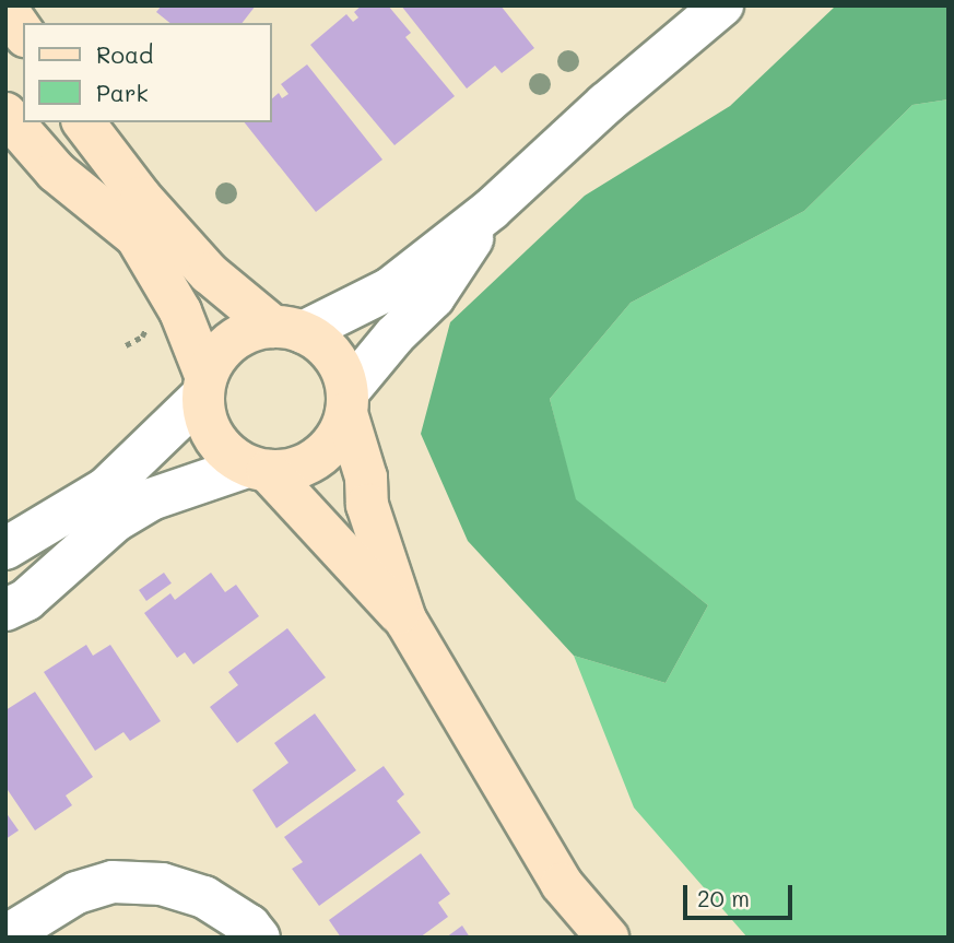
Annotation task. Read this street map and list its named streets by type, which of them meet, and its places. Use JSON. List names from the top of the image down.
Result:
{
  "legend": ["Road", "Park"],
  "scale_bar": "20 m"
}
